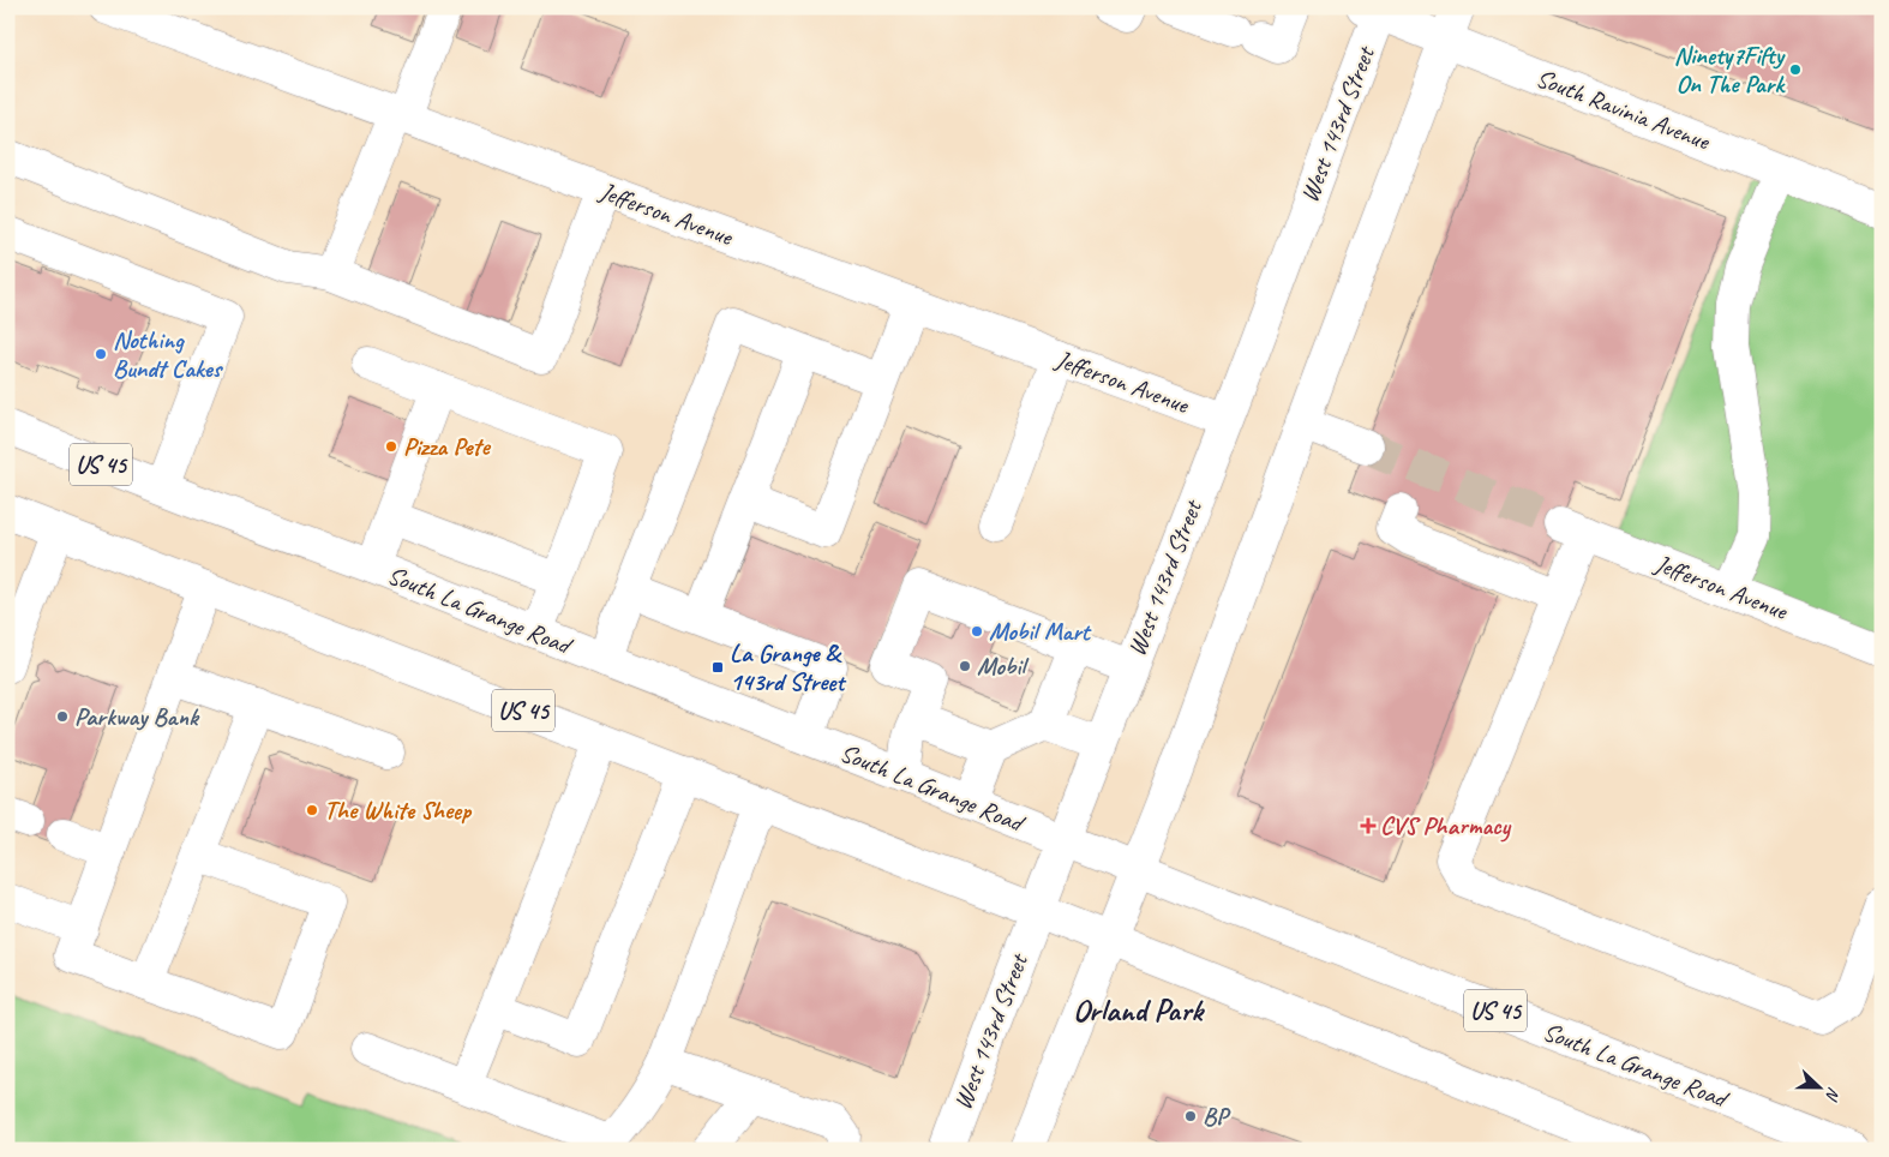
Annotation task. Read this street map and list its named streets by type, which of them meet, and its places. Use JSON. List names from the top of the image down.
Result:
{
  "streets": {
    "main road": [
      "South Ravinia Avenue",
      "West 143rd Street",
      "Jefferson Avenue",
      "US 45",
      "South La Grange Road"
    ]
  },
  "crossings": [
    ["South Ravinia Avenue", "West 143rd Street"],
    ["West 143rd Street", "Jefferson Avenue"],
    ["West 143rd Street", "US 45"],
    ["West 143rd Street", "South La Grange Road"]
  ],
  "districts": ["Orland Park"],
  "places": {
    "other": [
      "Ninety7Fifty On The Park",
      "Nothing Bundt Cakes",
      "Pizza Pete",
      "Mobil Mart",
      "Mobil",
      "Parkway Bank",
      "The White Sheep",
      "BP"
    ],
    "transit": ["La Grange & 143rd Street"],
    "health": ["CVS Pharmacy"]
  },
  "north": "right"
}
